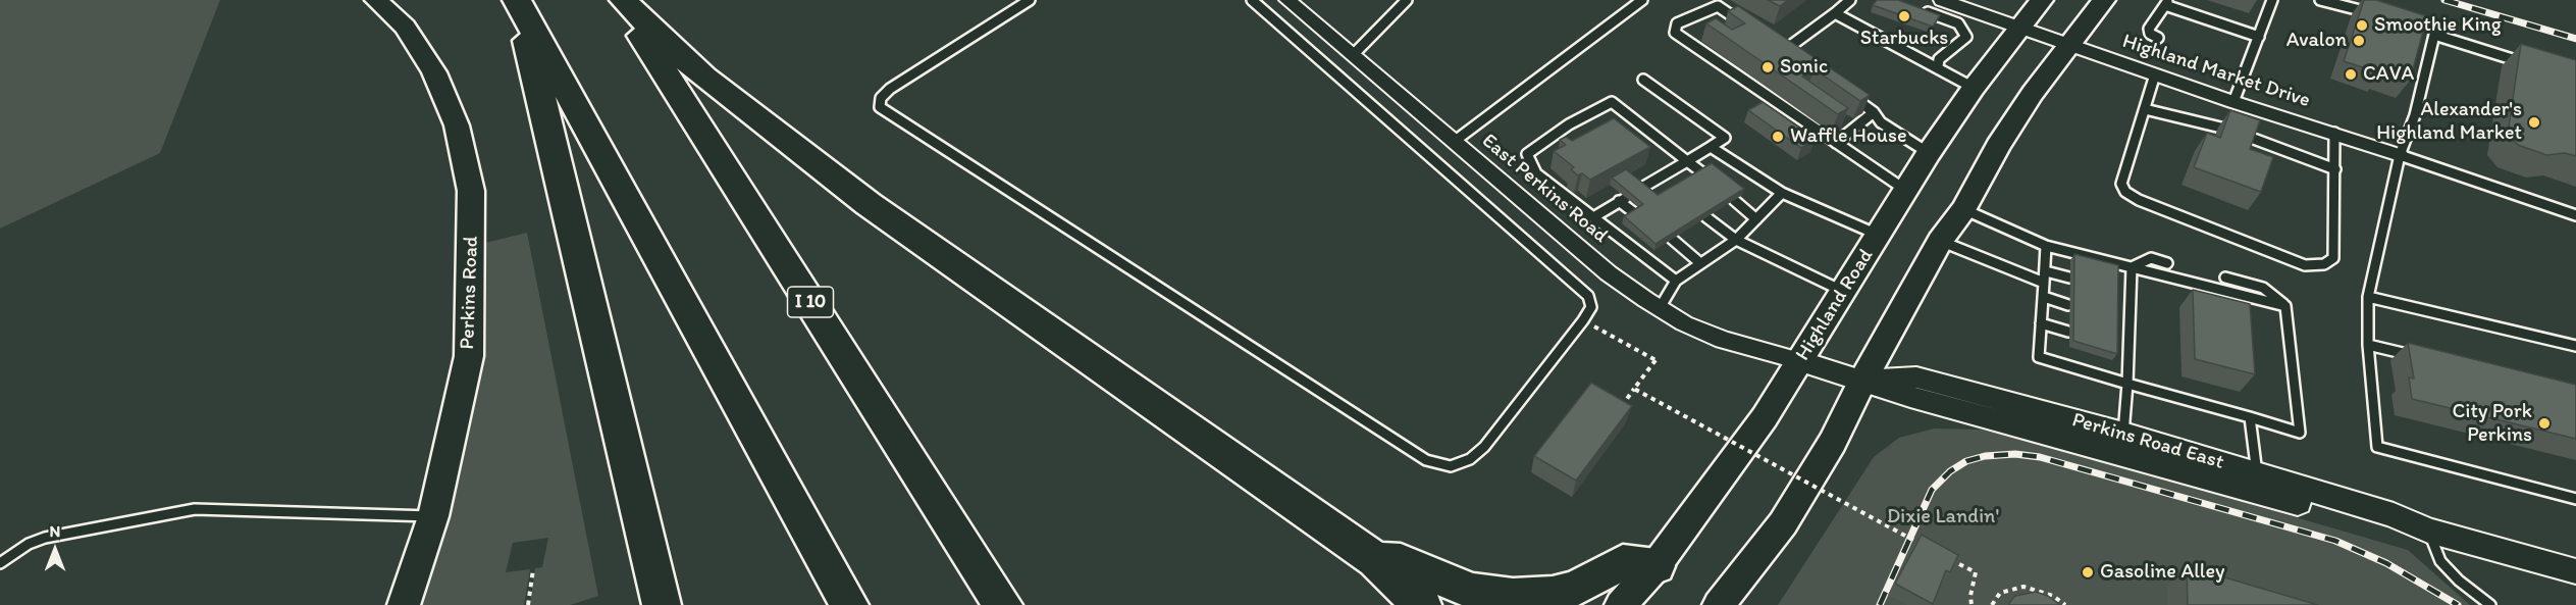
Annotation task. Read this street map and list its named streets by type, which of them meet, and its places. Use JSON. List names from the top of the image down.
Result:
{
  "streets": {
    "highway": ["I 10"],
    "main road": ["Perkins Road", "Highland Road"],
    "street": ["Highland Market Drive", "East Perkins Road", "Perkins Road East"]
  },
  "crossings": [
    ["Highland Market Drive", "Highland Road"],
    ["East Perkins Road", "Highland Road"],
    ["East Perkins Road", "Perkins Road East"],
    ["Highland Road", "Perkins Road East"]
  ],
  "parks": ["Dixie Landin'"],
  "places": [
    "Starbucks",
    "Smoothie King",
    "Avalon",
    "Sonic",
    "CAVA",
    "Alexander's Highland Market",
    "Waffle House",
    "City Pork Perkins",
    "Gasoline Alley"
  ],
  "north": "top"
}
